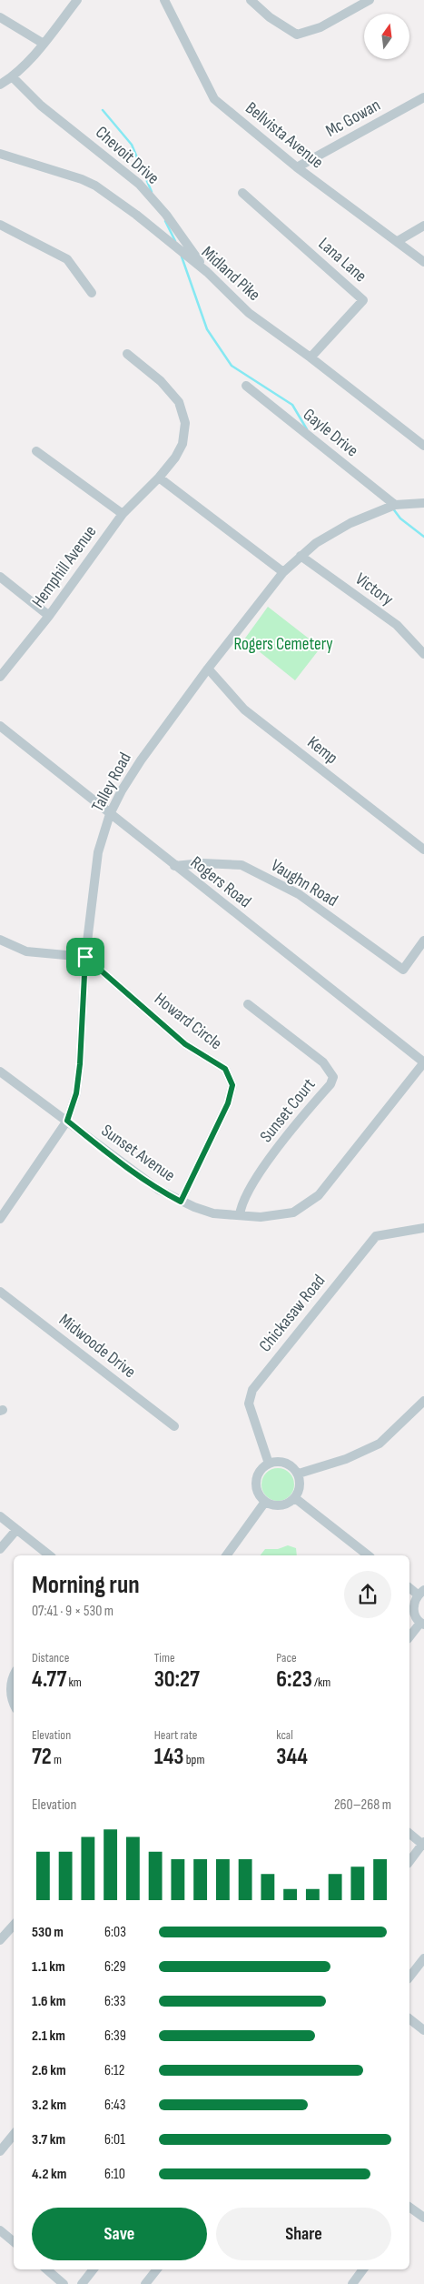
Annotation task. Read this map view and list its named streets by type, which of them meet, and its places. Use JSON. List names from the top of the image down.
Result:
{
  "streets": {
    "street": [
      "Mc Gowan",
      "Bellvista Avenue",
      "Chevoit Drive",
      "Lana Lane",
      "Midland Pike",
      "Gayle Drive",
      "Hemphill Avenue",
      "Victory",
      "Kemp",
      "Talley Road",
      "Rogers Road",
      "Vaughn Road",
      "Howard Circle",
      "Sunset Court",
      "Sunset Avenue",
      "Chickasaw Road",
      "Midwoode Drive"
    ]
  },
  "crossings": [
    ["Mc Gowan", "Bellvista Avenue"],
    ["Chevoit Drive", "Midland Pike"],
    ["Lana Lane", "Midland Pike"],
    ["Gayle Drive", "Talley Road"],
    ["Victory", "Talley Road"],
    ["Kemp", "Talley Road"],
    ["Talley Road", "Rogers Road"],
    ["Talley Road", "Howard Circle"],
    ["Talley Road", "Sunset Avenue"],
    ["Rogers Road", "Vaughn Road"],
    ["Rogers Road", "Sunset Avenue"],
    ["Howard Circle", "Sunset Avenue"],
    ["Sunset Court", "Sunset Avenue"]
  ],
  "parks": ["Rogers Cemetery"],
  "north": "top",
  "page": {
    "heading": ["Morning run", "07:41 · 9 × 530 m"],
    "stats": [
      ["Distance", "4.77 km"],
      ["Time", "30:27"],
      ["Pace", "6:23 /km"],
      ["Elevation", "72 m"],
      ["Heart rate", "143 bpm"],
      ["kcal", "344"]
    ],
    "chart": ["Elevation", "260–268 m"],
    "list": [
      {
        "name": "530 m",
        "note": "6:03"
      },
      {
        "name": "1.1 km",
        "note": "6:29"
      },
      {
        "name": "1.6 km",
        "note": "6:33"
      },
      {
        "name": "2.1 km",
        "note": "6:39"
      },
      {
        "name": "2.6 km",
        "note": "6:12"
      },
      {
        "name": "3.2 km",
        "note": "6:43"
      },
      {
        "name": "3.7 km",
        "note": "6:01"
      },
      {
        "name": "4.2 km",
        "note": "6:10"
      }
    ],
    "buttons": ["Save", "Share"]
  }
}
